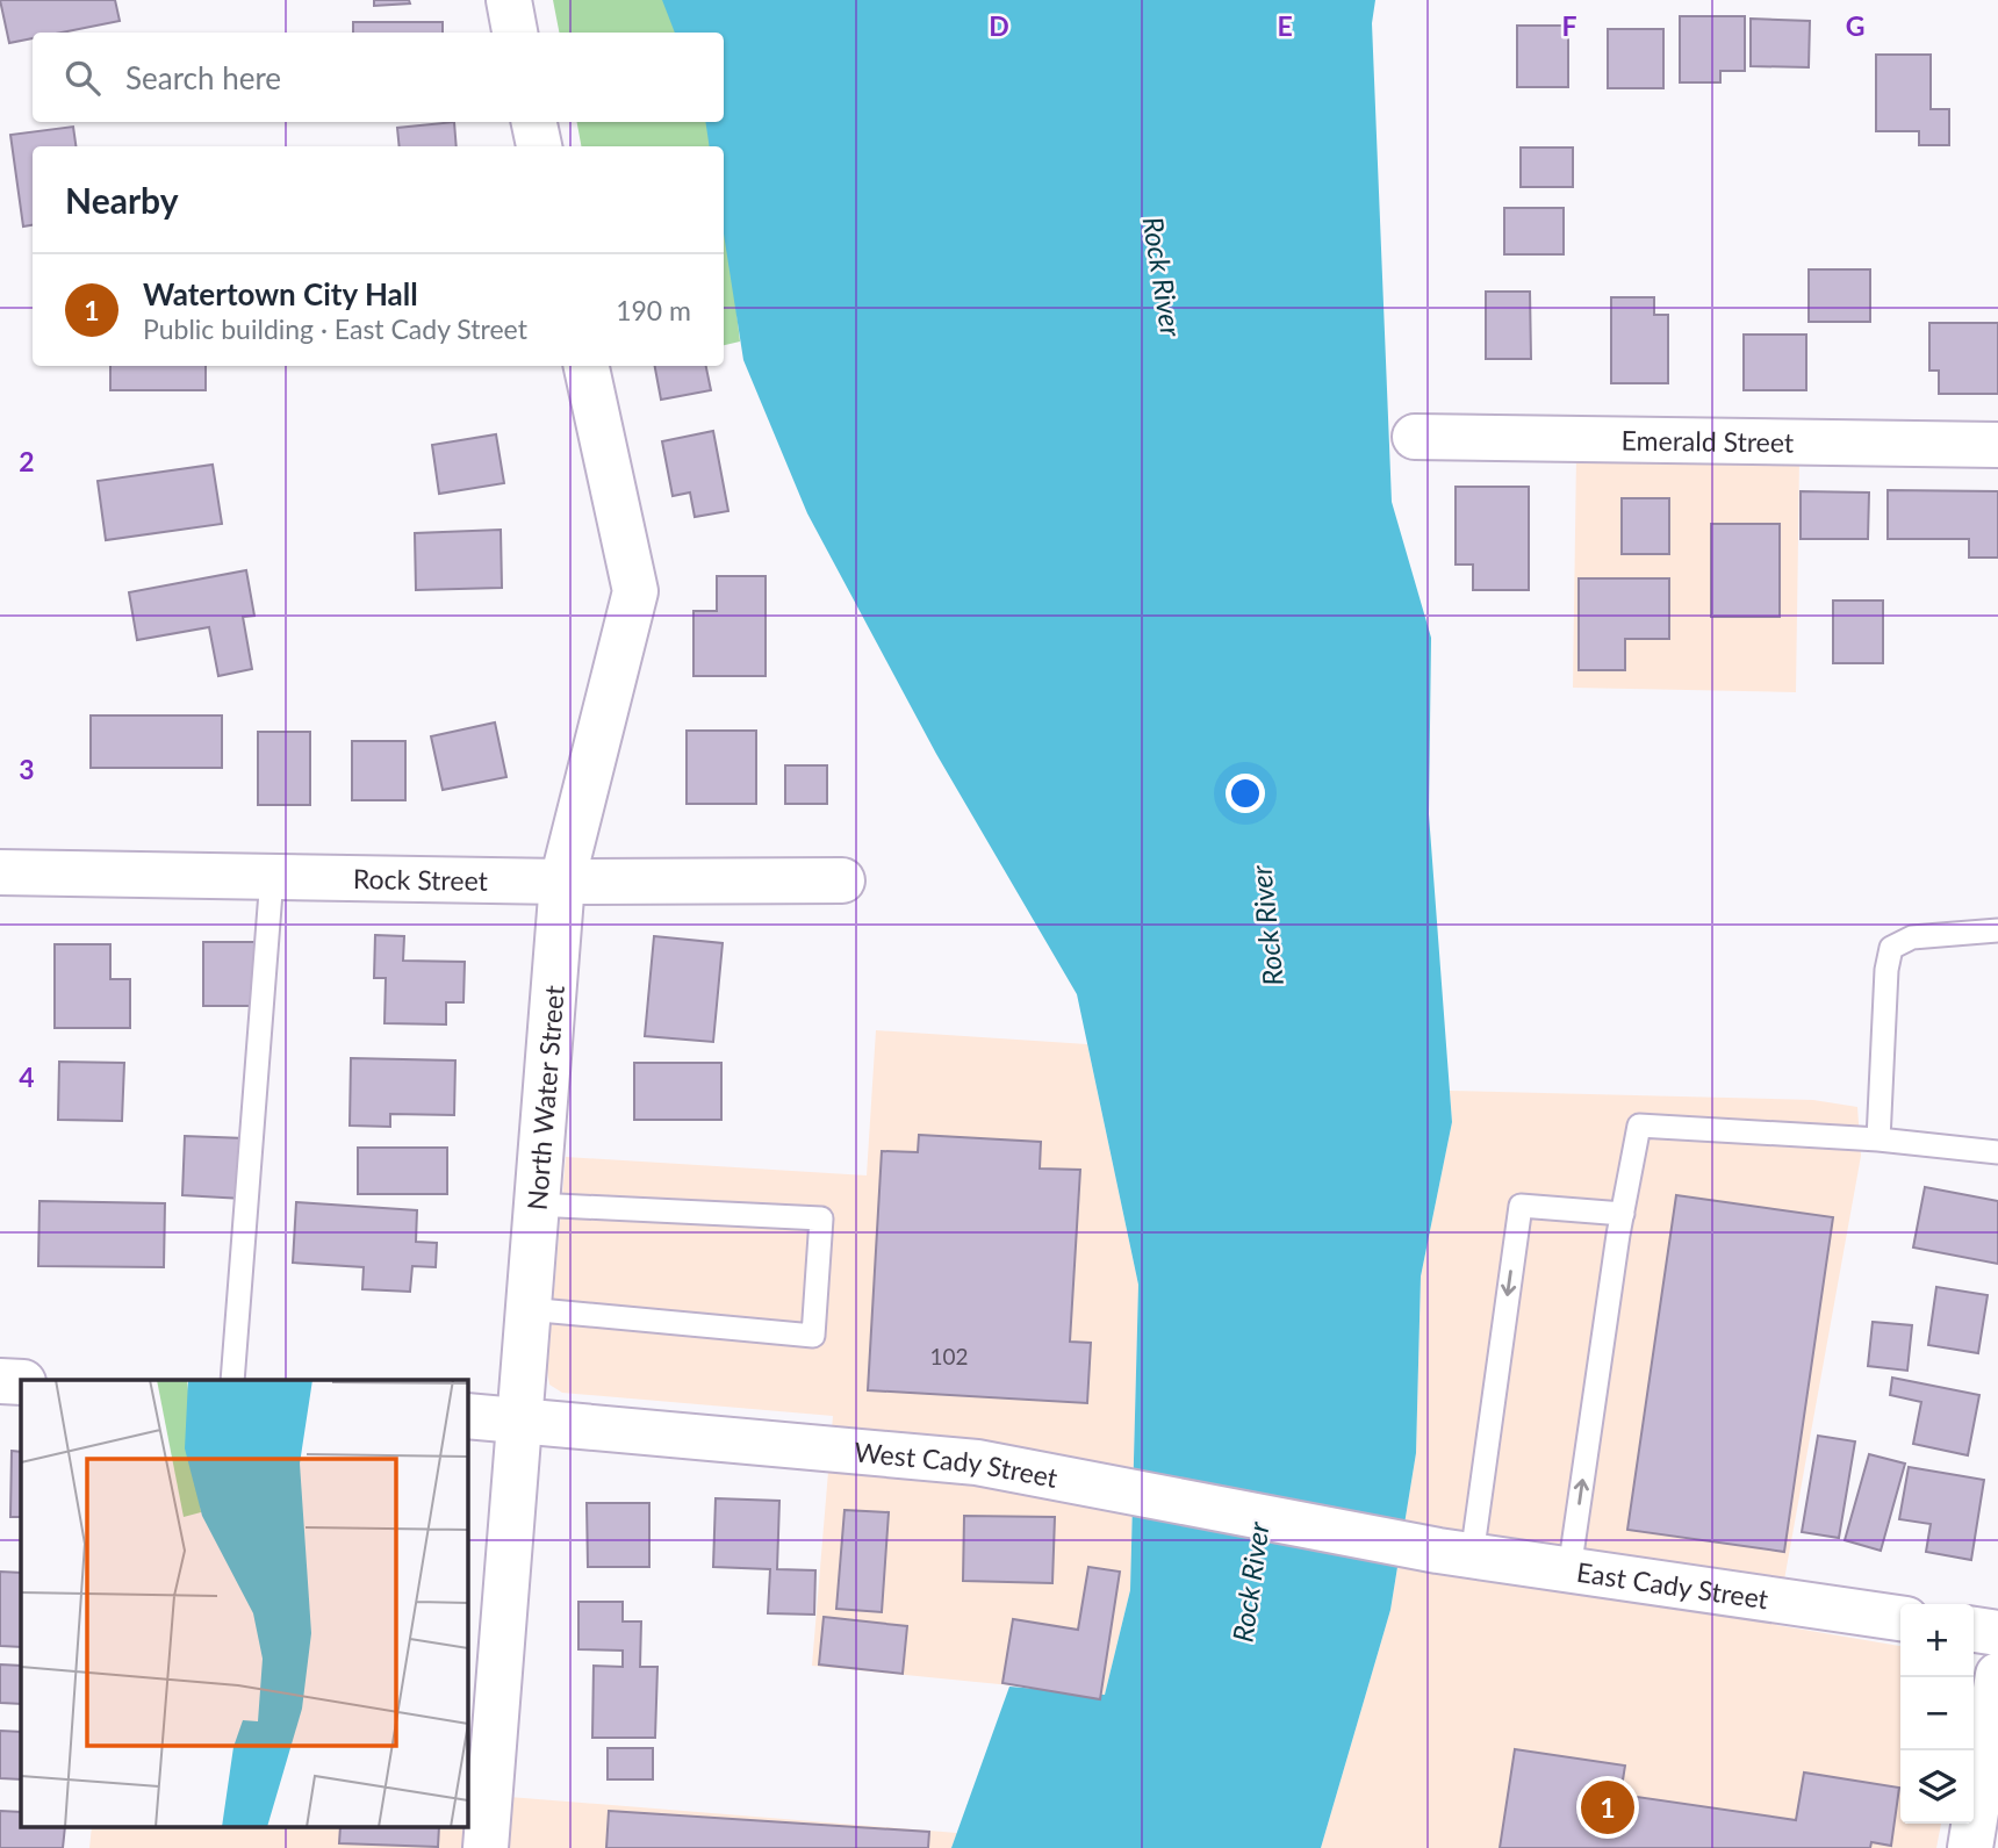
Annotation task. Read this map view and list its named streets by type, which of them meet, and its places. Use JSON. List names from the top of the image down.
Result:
{
  "streets": {
    "street": [
      "Emerald Street",
      "Rock Street",
      "North Water Street",
      "West Cady Street",
      "East Cady Street"
    ]
  },
  "crossings": [
    ["Rock Street", "North Water Street"],
    ["North Water Street", "West Cady Street"],
    ["West Cady Street", "East Cady Street"]
  ],
  "water": ["Rock River"],
  "house_numbers": ["102"],
  "page": {
    "search": "Search here",
    "heading": "Nearby",
    "list": [
      {
        "mark": "1",
        "name": "Watertown City Hall",
        "note": "Public building · East Cady Street",
        "value": "190 m"
      }
    ],
    "map_buttons": ["+", "−"],
    "pins": "1"
  },
  "grid": {
    "columns": [
      "D",
      "E",
      "F",
      "G"
    ],
    "rows": ["2", "3", "4"]
  }
}
